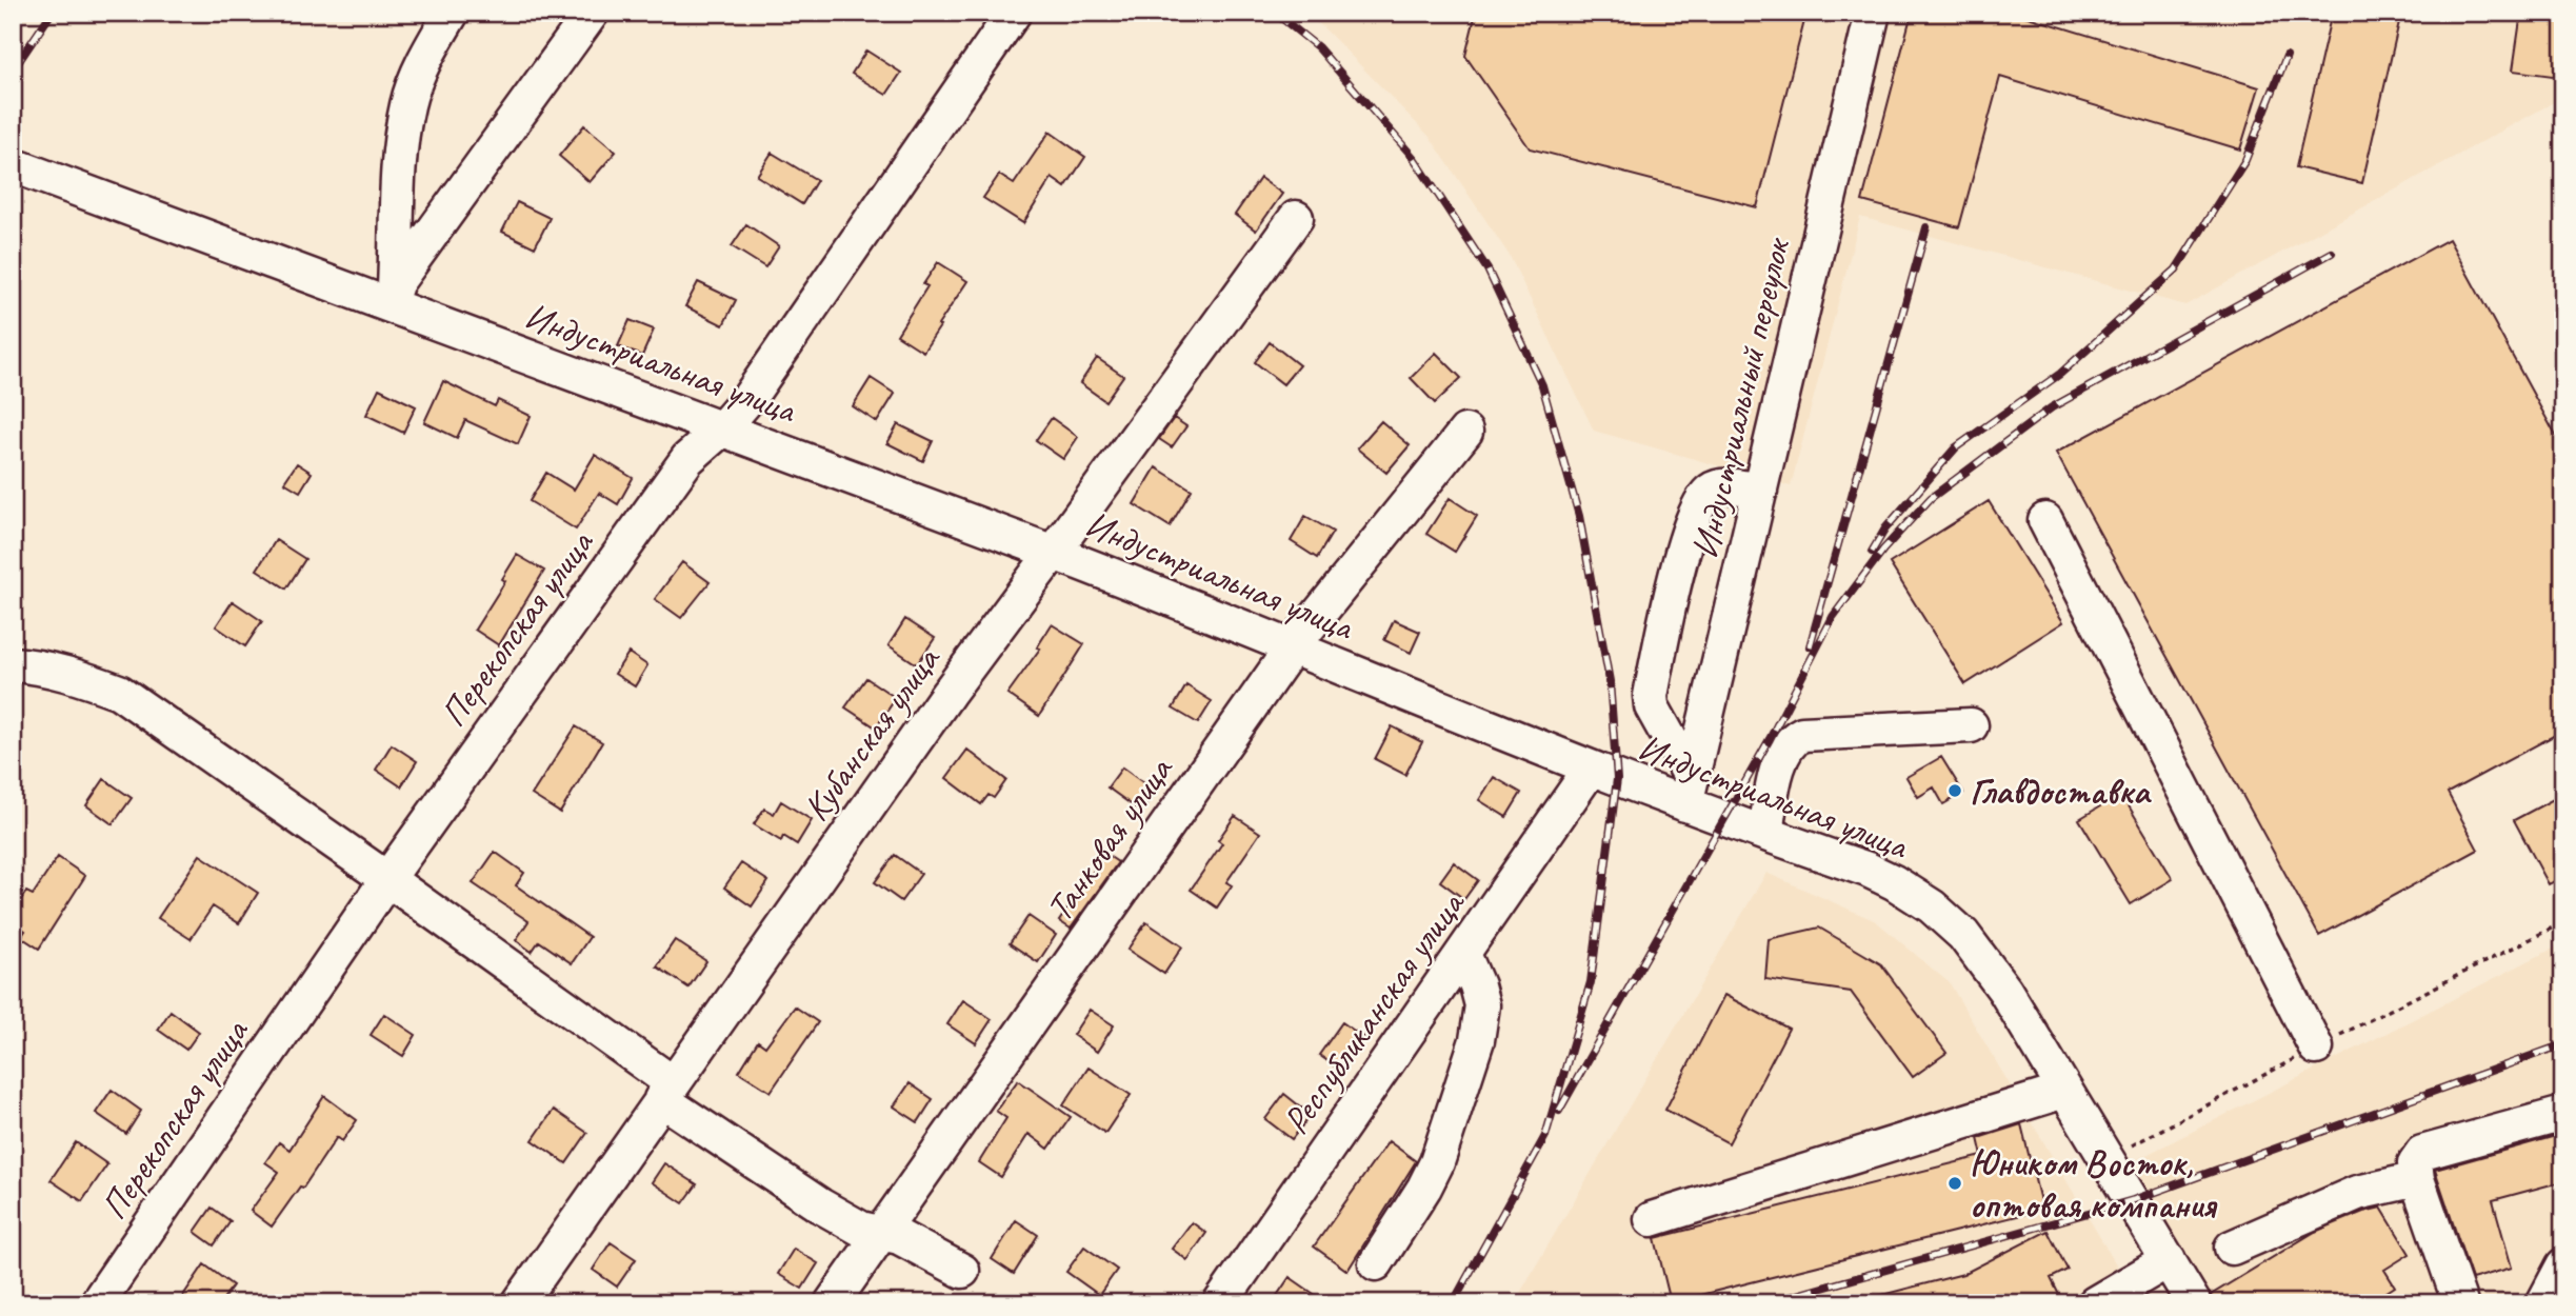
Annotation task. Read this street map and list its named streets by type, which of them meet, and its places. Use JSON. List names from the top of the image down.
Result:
{
  "streets": {
    "street": [
      "Индустриальная улица",
      "Индустриальный переулок",
      "Перекопская улица",
      "Кубанская улица",
      "Танковая улица",
      "Республиканская улица"
    ]
  },
  "crossings": [
    ["Индустриальная улица", "Индустриальный переулок"],
    ["Индустриальная улица", "Перекопская улица"],
    ["Индустриальная улица", "Кубанская улица"],
    ["Индустриальная улица", "Танковая улица"],
    ["Индустриальная улица", "Республиканская улица"]
  ],
  "places": ["Главдоставка", "Юником Восток, оптовая компания"]
}
